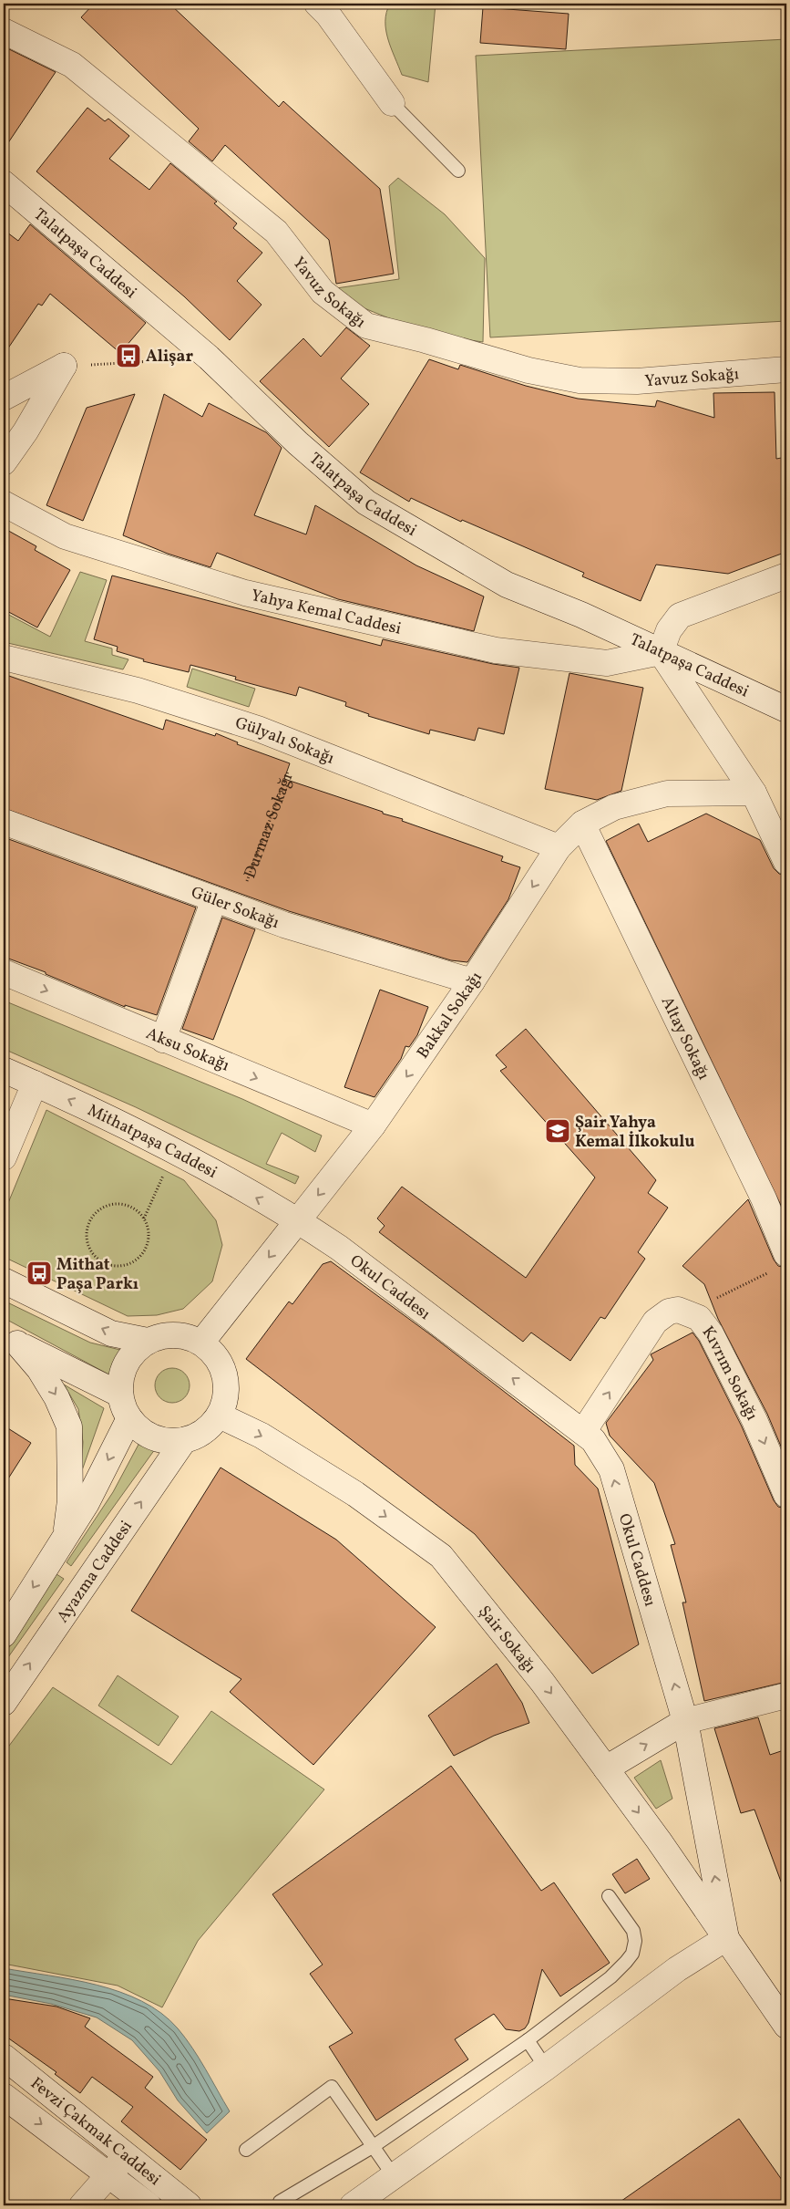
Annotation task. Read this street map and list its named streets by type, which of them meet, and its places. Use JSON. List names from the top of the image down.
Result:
{
  "streets": {
    "street": [
      "Talatpaşa Caddesi",
      "Yavuz Sokağı",
      "Yahya Kemal Caddesi",
      "Gülyalı Sokağı",
      "Güler Sokağı",
      "Bakkal Sokağı",
      "Altay Sokağı",
      "Aksu Sokağı",
      "Mithatpaşa Caddesi",
      "Okul Caddesı",
      "Kıvrım Sokağı",
      "Ayazma Caddesi",
      "Şair Sokağı",
      "Fevzi Çakmak Caddesi"
    ],
    "path": ["Durmaz Sokağı"]
  },
  "crossings": [
    ["Talatpaşa Caddesi", "Yahya Kemal Caddesi"],
    ["Gülyalı Sokağı", "Durmaz Sokağı"],
    ["Gülyalı Sokağı", "Bakkal Sokağı"],
    ["Durmaz Sokağı", "Güler Sokağı"],
    ["Güler Sokağı", "Bakkal Sokağı"],
    ["Bakkal Sokağı", "Altay Sokağı"],
    ["Bakkal Sokağı", "Aksu Sokağı"],
    ["Bakkal Sokağı", "Mithatpaşa Caddesi"],
    ["Bakkal Sokağı", "Okul Caddesı"],
    ["Bakkal Sokağı", "Ayazma Caddesi"],
    ["Bakkal Sokağı", "Şair Sokağı"],
    ["Mithatpaşa Caddesi", "Okul Caddesı"],
    ["Okul Caddesı", "Kıvrım Sokağı"],
    ["Okul Caddesı", "Şair Sokağı"],
    ["Ayazma Caddesi", "Şair Sokağı"]
  ],
  "one_way": [
    "Bakkal Sokağı",
    "Aksu Sokağı",
    "Okul Caddesı",
    "Şair Sokağı"
  ],
  "places": {
    "bus stop": ["Alişar", "Mithat Paşa Parkı"],
    "school or university": ["Şair Yahya Kemal İlkokulu"]
  }
}
